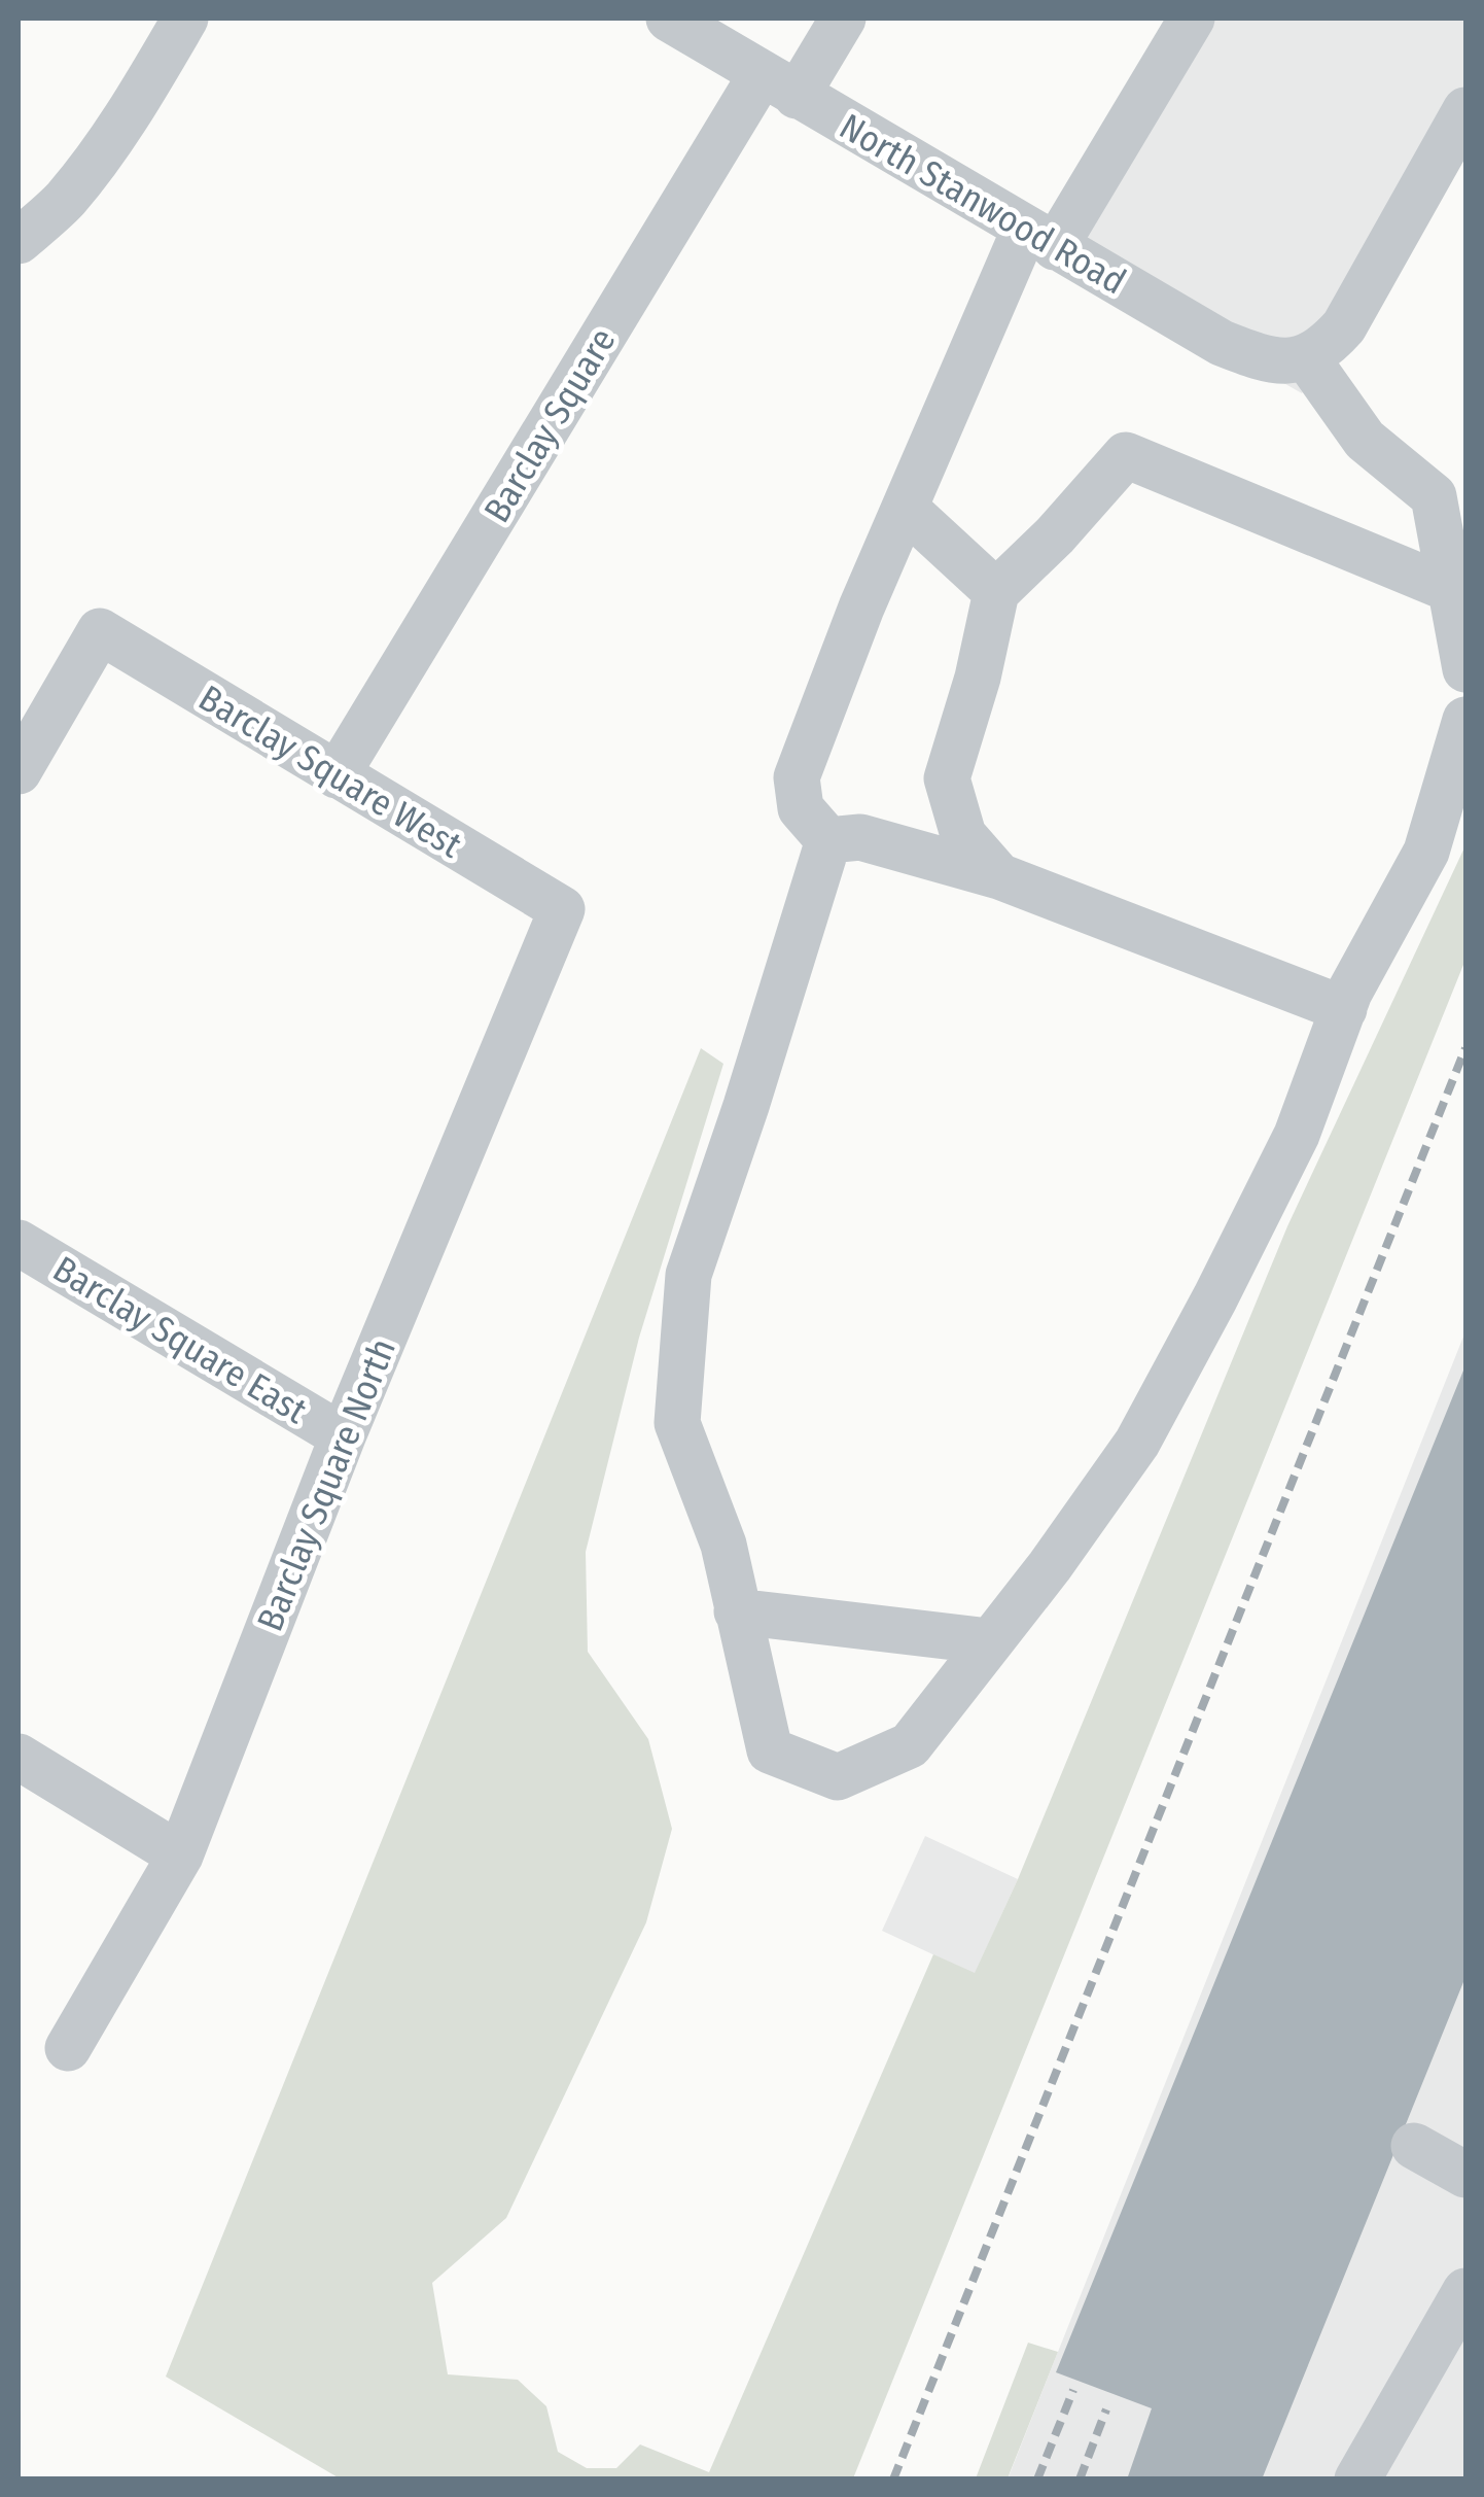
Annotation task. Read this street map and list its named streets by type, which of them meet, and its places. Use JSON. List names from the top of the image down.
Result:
{
  "streets": {
    "street": [
      "North Stanwood Road",
      "Barclay Square",
      "Barclay Square West",
      "Barclay Square East",
      "Barclay Square North"
    ]
  },
  "crossings": [
    ["North Stanwood Road", "Barclay Square"],
    ["Barclay Square", "Barclay Square West"],
    ["Barclay Square West", "Barclay Square North"],
    ["Barclay Square East", "Barclay Square North"]
  ]
}
